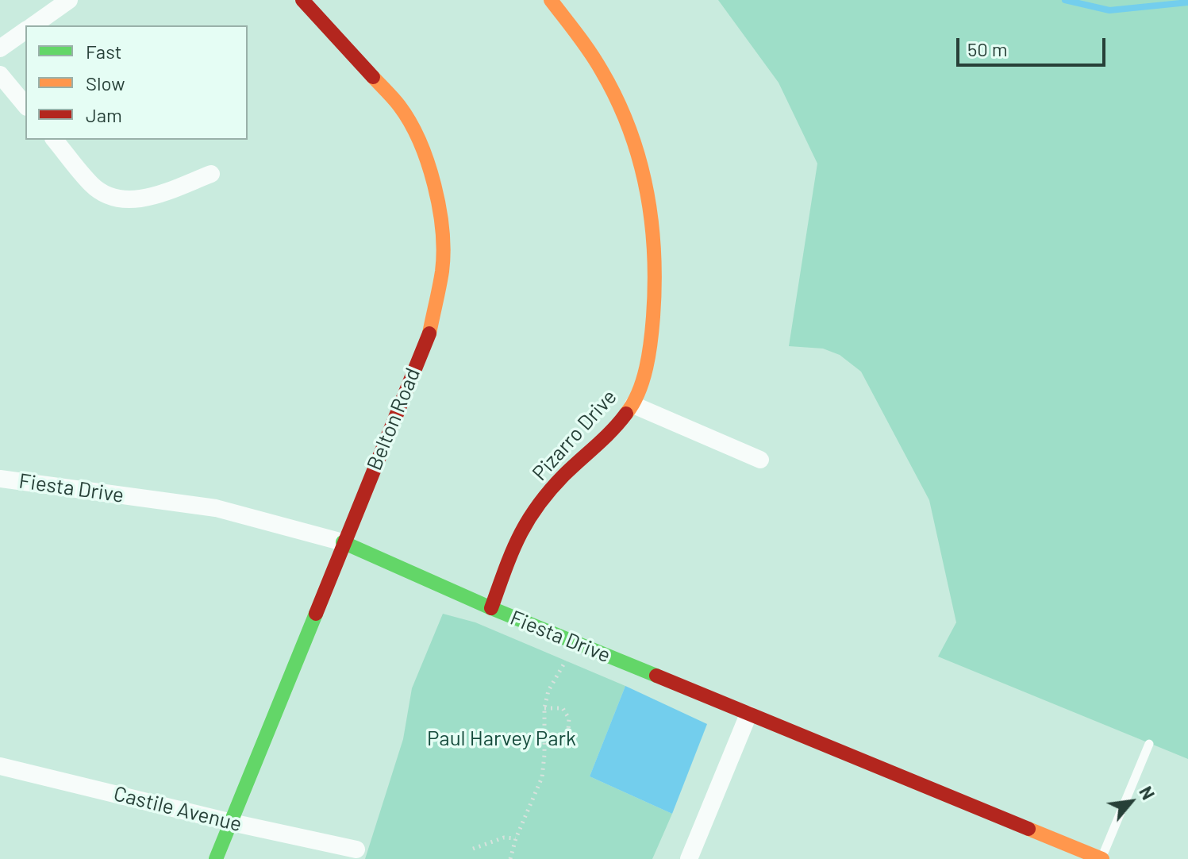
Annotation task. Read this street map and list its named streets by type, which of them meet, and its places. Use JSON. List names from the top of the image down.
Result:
{
  "streets": {
    "street": [
      "Belton Road",
      "Pizarro Drive",
      "Fiesta Drive",
      "Castile Avenue"
    ]
  },
  "crossings": [
    ["Belton Road", "Fiesta Drive"],
    ["Belton Road", "Castile Avenue"],
    ["Pizarro Drive", "Fiesta Drive"]
  ],
  "parks": ["Paul Harvey Park"],
  "legend": ["Fast", "Slow", "Jam"],
  "scale_bar": "50 m",
  "north": "top right"
}
